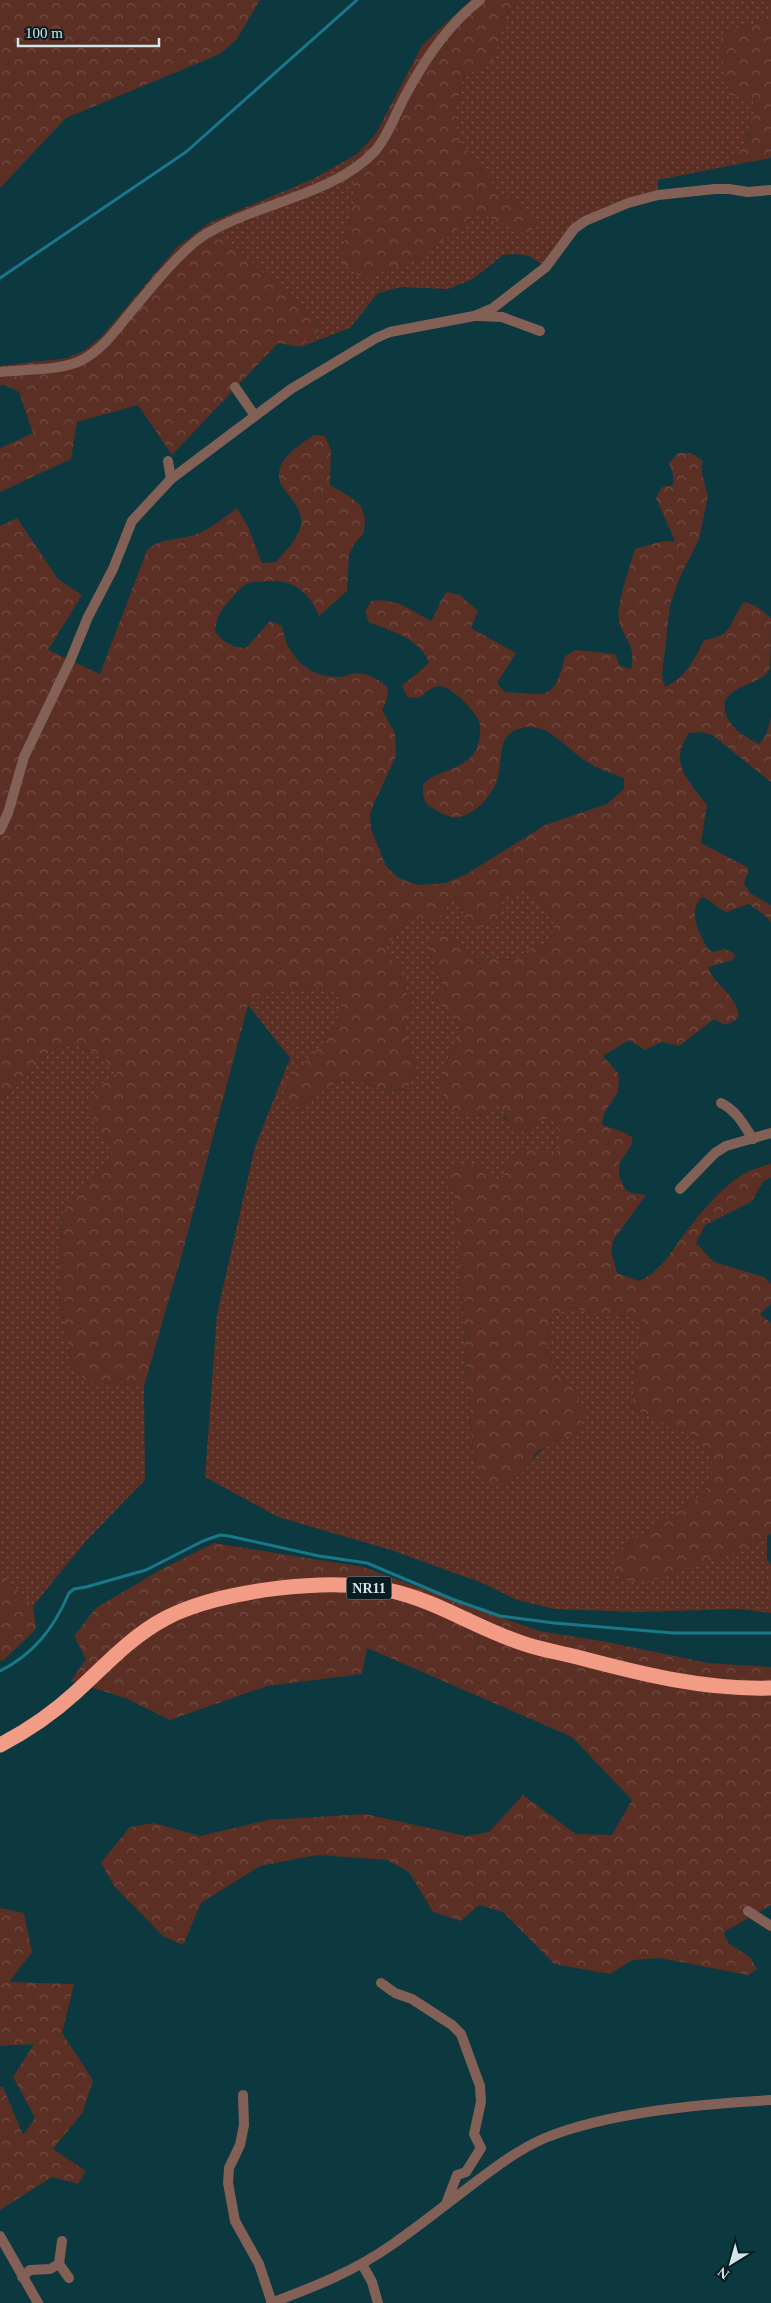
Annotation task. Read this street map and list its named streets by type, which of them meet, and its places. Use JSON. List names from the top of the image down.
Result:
{
  "streets": {
    "highway": ["NR11"]
  },
  "scale_bar": "100 m",
  "north": "bottom left"
}
